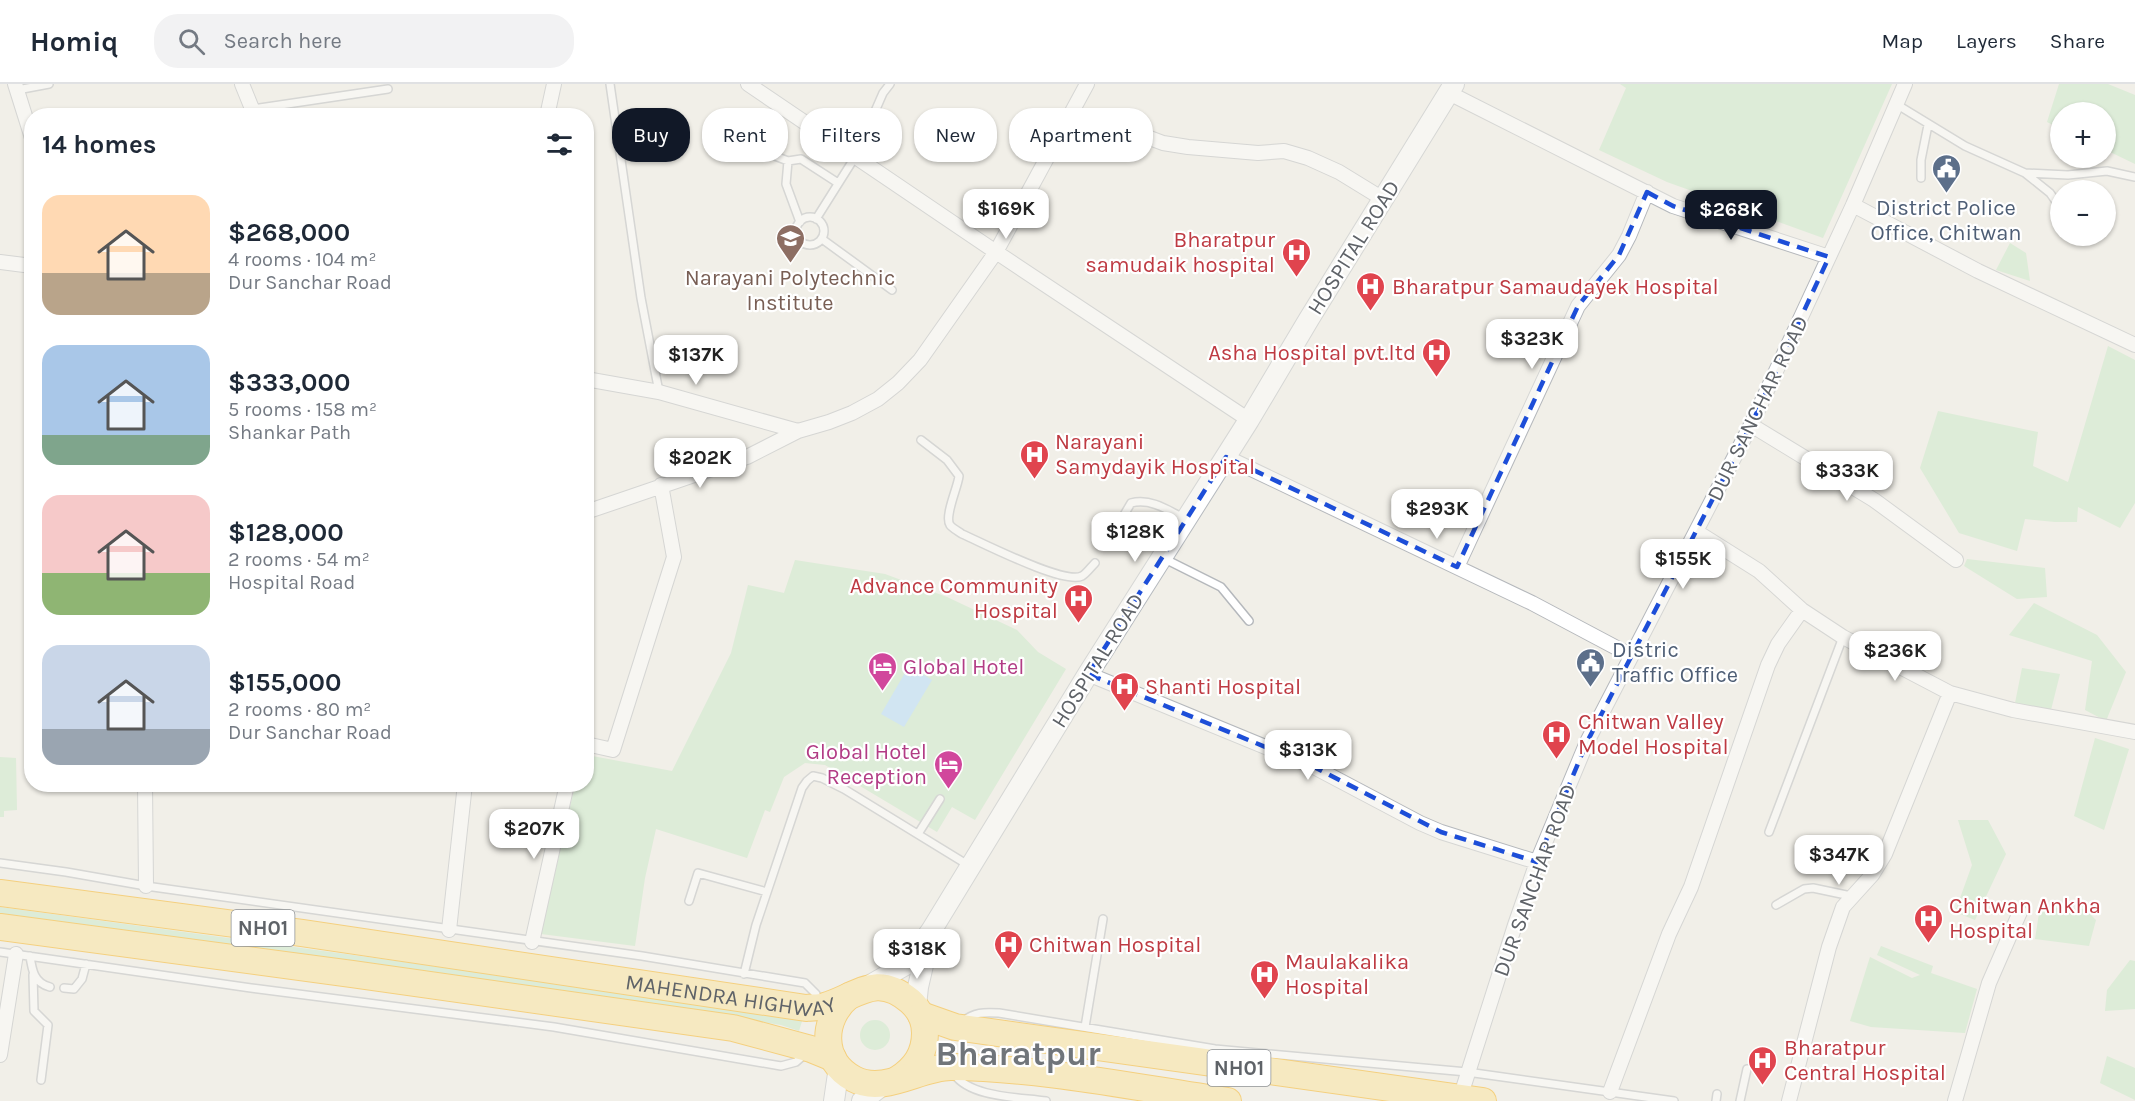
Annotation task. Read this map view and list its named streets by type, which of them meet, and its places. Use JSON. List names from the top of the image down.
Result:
{
  "streets": {
    "highway": ["NH01", "MAHENDRA HIGHWAY"],
    "street": ["HOSPITAL ROAD", "DUR SANCHAR ROAD"]
  },
  "crossings": [
    ["HOSPITAL ROAD", "MAHENDRA HIGHWAY"],
    ["DUR SANCHAR ROAD", "MAHENDRA HIGHWAY"]
  ],
  "districts": ["Bharatpur"],
  "places": {
    "public building": ["District Police Office, Chitwan", "Distric Traffic Office"],
    "school or university": ["Narayani Polytechnic Institute"],
    "hospital": [
      "Bharatpur samudaik hospital",
      "Bharatpur Samaudayek Hospital",
      "Asha Hospital pvt.ltd",
      "Narayani Samydayik Hospital",
      "Advance Community Hospital",
      "Shanti Hospital",
      "Chitwan Valley Model Hospital",
      "Chitwan Ankha Hospital",
      "Chitwan Hospital",
      "Maulakalika Hospital",
      "Bharatpur Central Hospital"
    ],
    "hotel": ["Global Hotel", "Global Hotel Reception"]
  },
  "page": {
    "header": "Homiq",
    "search": "Search here",
    "nav": ["Map", "Layers", "Share"],
    "map_buttons": ["+", "−"],
    "chip": [
      "Buy",
      "Rent",
      "Filters",
      "New",
      "Apartment"
    ],
    "heading": "14 homes",
    "list": [
      {
        "name": "$268,000",
        "note": "4 rooms · 104 m² · Dur Sanchar Road"
      },
      {
        "name": "$333,000",
        "note": "5 rooms · 158 m² · Shankar Path"
      },
      {
        "name": "$128,000",
        "note": "2 rooms · 54 m² · Hospital Road"
      },
      {
        "name": "$155,000",
        "note": "2 rooms · 80 m² · Dur Sanchar Road"
      }
    ],
    "price": [
      "$169K",
      "$268K",
      "$323K",
      "$137K",
      "$202K",
      "$333K",
      "$293K",
      "$128K",
      "$155K",
      "$236K",
      "$313K",
      "$207K",
      "$347K",
      "$318K"
    ]
  }
}
